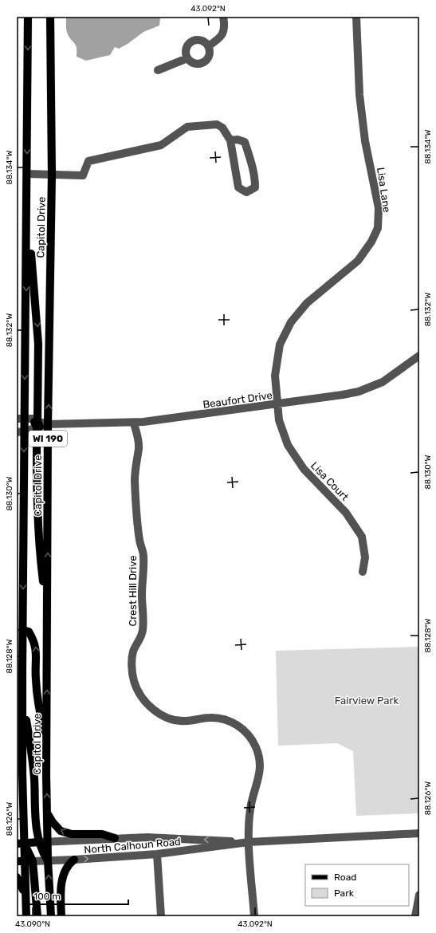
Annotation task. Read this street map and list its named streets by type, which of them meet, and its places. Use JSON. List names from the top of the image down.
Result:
{
  "streets": {
    "main road": ["Capitol Drive", "WI 190", "North Calhoun Road"],
    "street": [
      "Lisa Lane",
      "Beaufort Drive",
      "Lisa Court",
      "Crest Hill Drive"
    ]
  },
  "crossings": [
    ["Lisa Lane", "Beaufort Drive"],
    ["Lisa Lane", "Lisa Court"],
    ["Capitol Drive", "Beaufort Drive"],
    ["Capitol Drive", "North Calhoun Road"],
    ["Beaufort Drive", "Lisa Court"],
    ["Beaufort Drive", "Crest Hill Drive"],
    ["Crest Hill Drive", "North Calhoun Road"]
  ],
  "parks": ["Fairview Park"],
  "legend": ["Road", "Park"],
  "scale_bar": "100 m",
  "coordinates": [
    "43.092°N",
    "88.134°W",
    "88.132°W",
    "88.130°W",
    "88.128°W",
    "88.126°W",
    "43.090°N"
  ]
}
